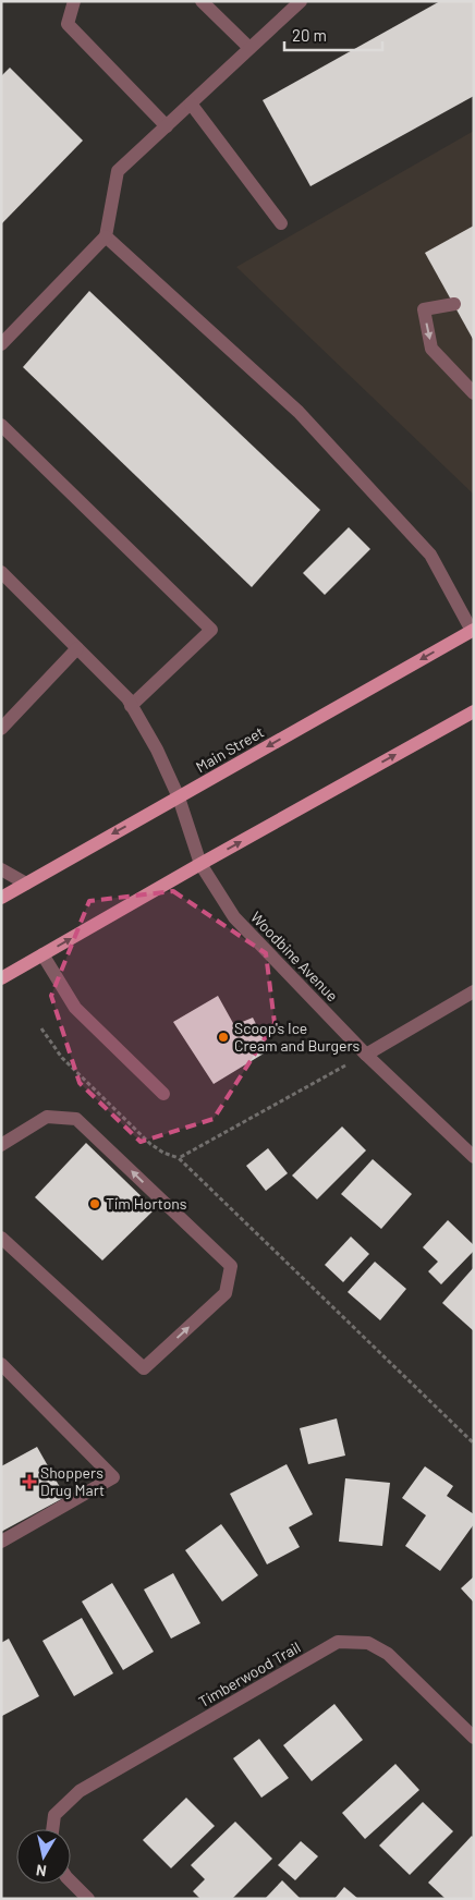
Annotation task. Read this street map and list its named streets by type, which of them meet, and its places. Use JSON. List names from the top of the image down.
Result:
{
  "streets": {
    "main road": ["Main Street"],
    "street": ["Woodbine Avenue", "Timberwood Trail"]
  },
  "crossings": [
    ["Main Street", "Woodbine Avenue"]
  ],
  "places": {
    "other": ["Scoop's Ice Cream and Burgers", "Tim Hortons"],
    "health": ["Shoppers Drug Mart"]
  },
  "scale_bar": "20 m",
  "north": "bottom"
}
